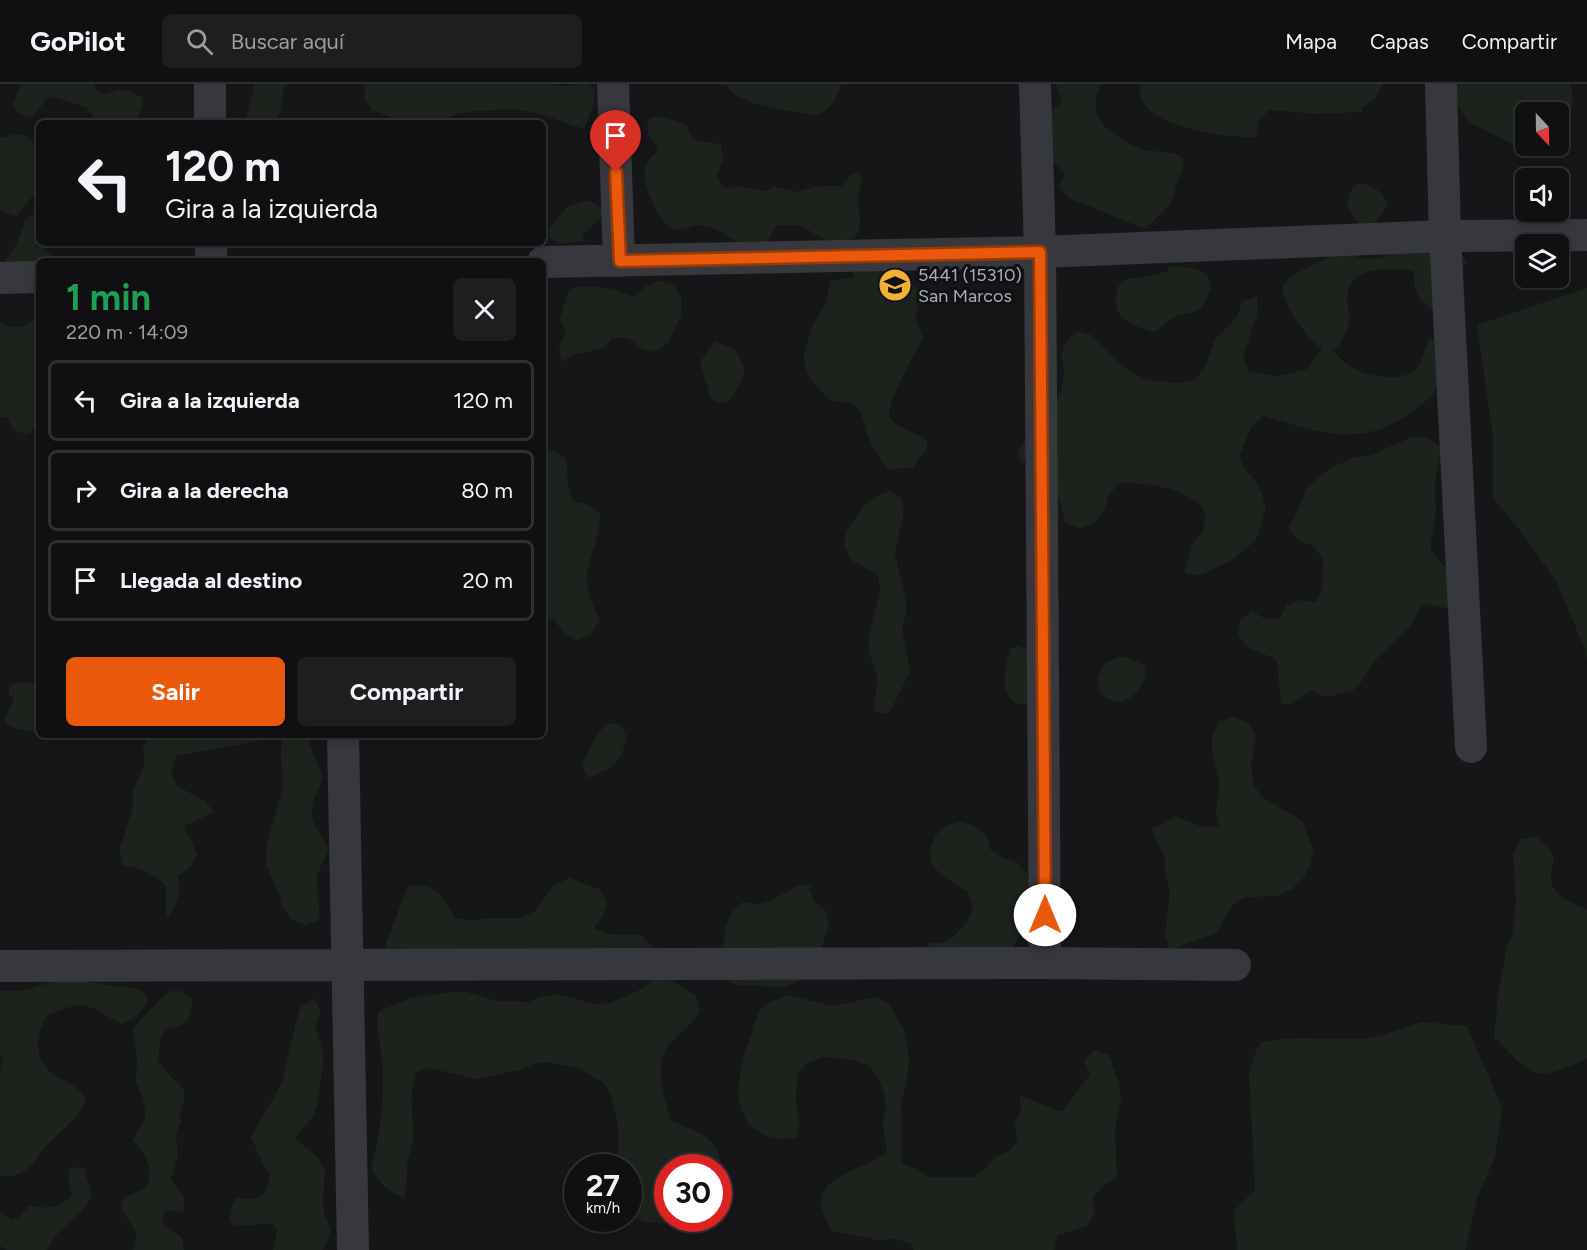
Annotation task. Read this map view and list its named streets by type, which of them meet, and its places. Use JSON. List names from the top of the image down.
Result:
{
  "places": {
    "school or university": ["5441 (15310) San Marcos"]
  },
  "north": "bottom",
  "page": {
    "header": "GoPilot",
    "search": "Buscar aquí",
    "nav": ["Mapa", "Capas", "Compartir"],
    "turn": ["120 m", "Gira a la izquierda"],
    "heading": ["1 min", "220 m · 14:09"],
    "list": [
      {
        "name": "Gira a la izquierda",
        "value": "120 m"
      },
      {
        "name": "Gira a la derecha",
        "value": "80 m"
      },
      {
        "name": "Llegada al destino",
        "value": "20 m"
      }
    ],
    "buttons": ["Salir", "Compartir"],
    "speed": "27 km/h",
    "limit": "30"
  }
}
